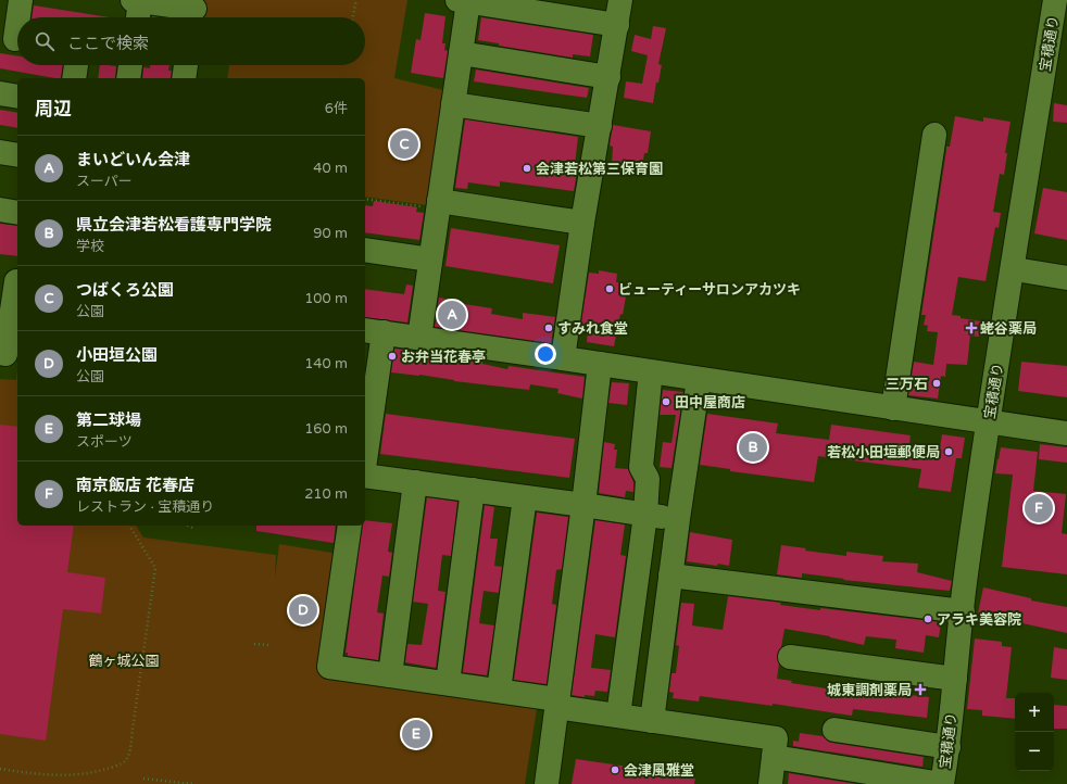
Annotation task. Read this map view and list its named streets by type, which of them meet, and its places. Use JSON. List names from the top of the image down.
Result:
{
  "streets": {
    "street": ["宝積通り"]
  },
  "parks": ["鶴ヶ城公園"],
  "places": {
    "other": [
      "会津若松第三保育園",
      "ビューティーサロンアカツキ",
      "すみれ食堂",
      "お弁当花春亭",
      "三万石",
      "田中屋商店",
      "若松小田垣郵便局",
      "アラキ美容院",
      "会津風雅堂"
    ],
    "health": ["蛯谷薬局", "城東調剤薬局"]
  },
  "page": {
    "search": "ここで検索",
    "heading": ["周辺", "6件"],
    "pins": [
      "C",
      "A",
      "B",
      "F",
      "D",
      "E"
    ],
    "list": [
      {
        "mark": "A",
        "name": "まいどいん会津",
        "note": "スーパー",
        "value": "40 m"
      },
      {
        "mark": "B",
        "name": "県立会津若松看護専門学院",
        "note": "学校",
        "value": "90 m"
      },
      {
        "mark": "C",
        "name": "つばくろ公園",
        "note": "公園",
        "value": "100 m"
      },
      {
        "mark": "D",
        "name": "小田垣公園",
        "note": "公園",
        "value": "140 m"
      },
      {
        "mark": "E",
        "name": "第二球場",
        "note": "スポーツ",
        "value": "160 m"
      },
      {
        "mark": "F",
        "name": "南京飯店 花春店",
        "note": "レストラン · 宝積通り",
        "value": "210 m"
      }
    ],
    "map_buttons": ["+", "−"]
  }
}
